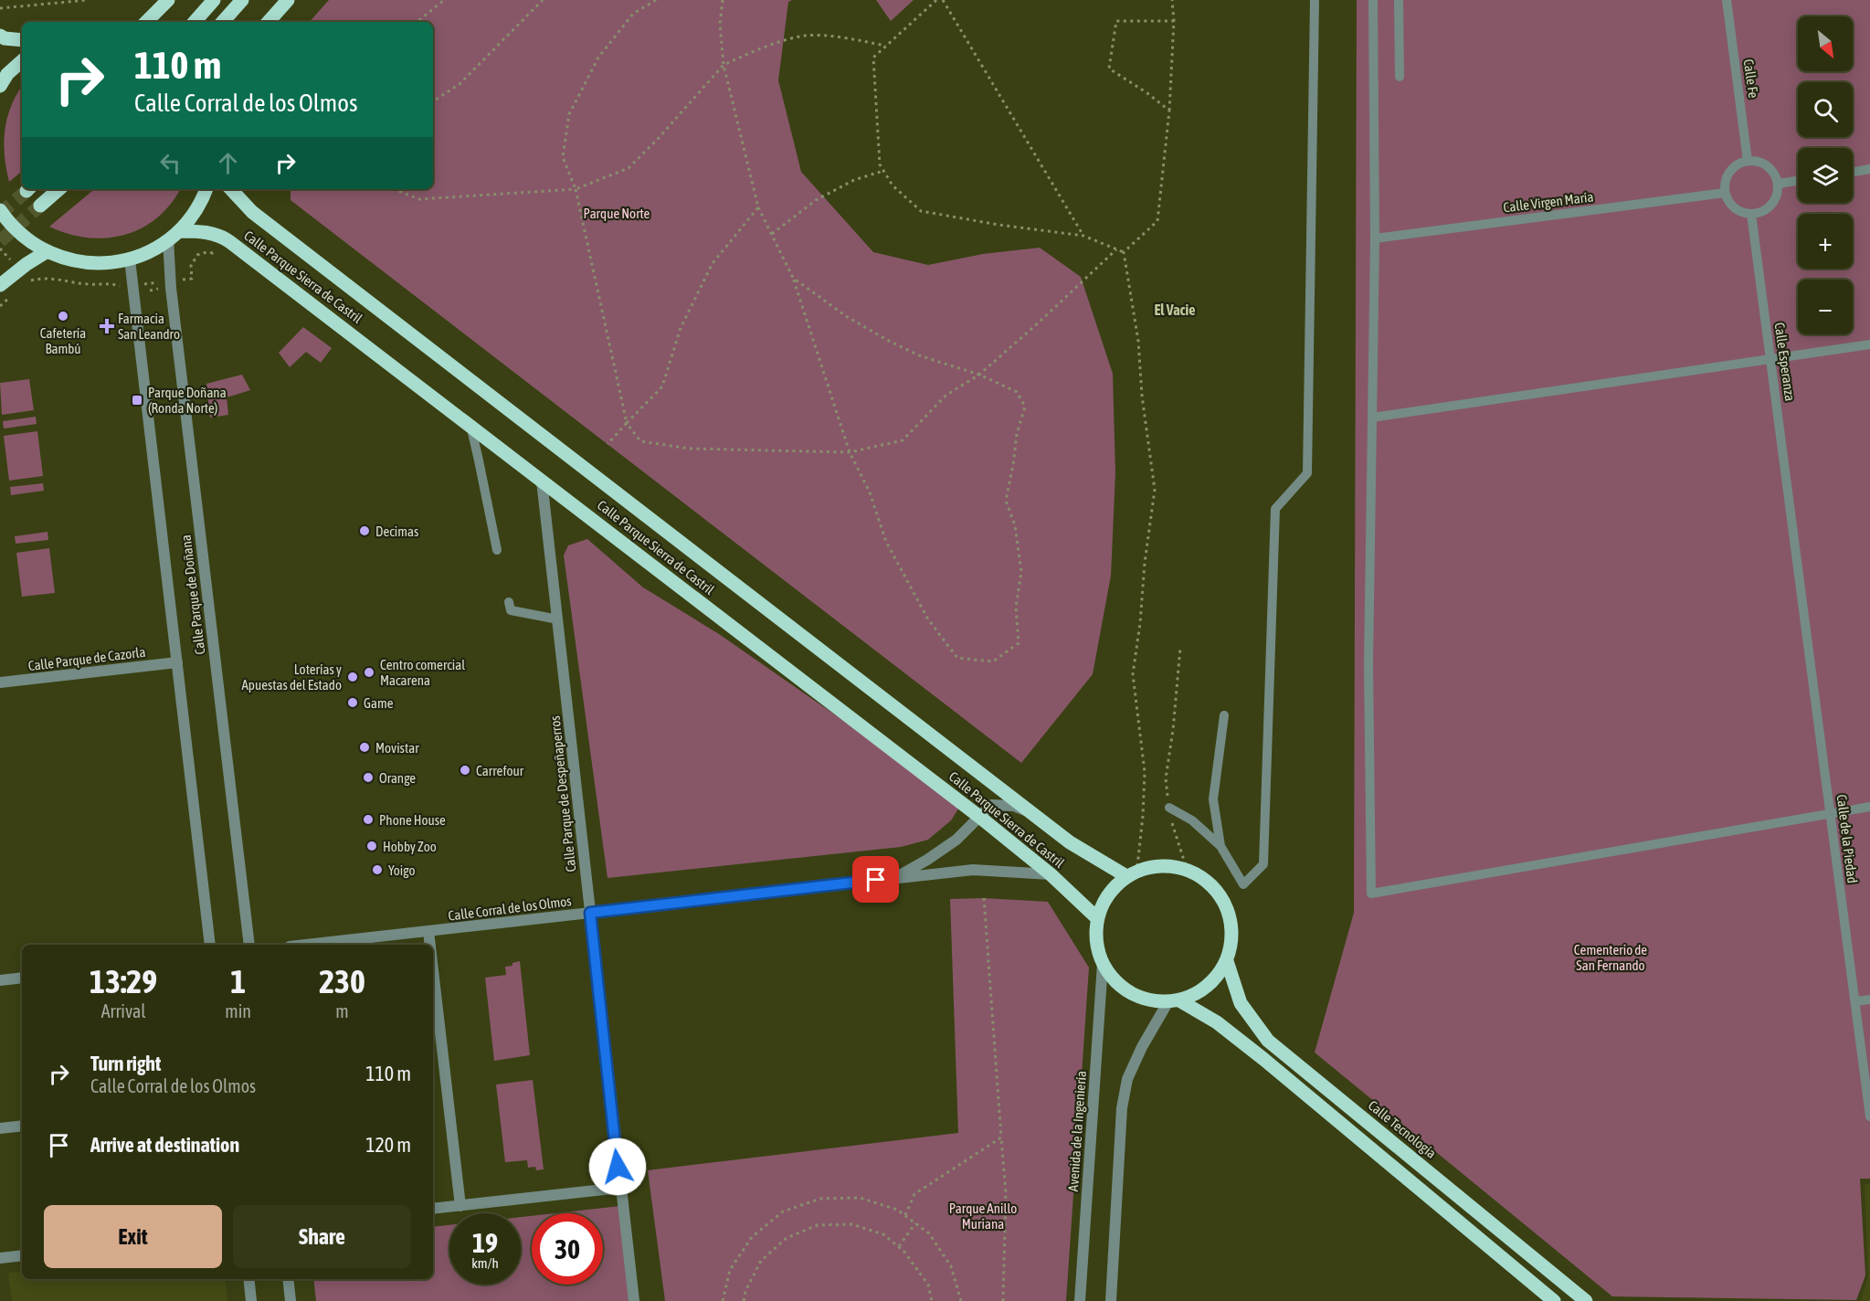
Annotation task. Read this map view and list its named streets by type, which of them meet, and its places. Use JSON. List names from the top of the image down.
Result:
{
  "streets": {
    "main road": ["Calle Parque Sierra de Castril", "Calle Tecnología"],
    "street": [
      "Calle Parque de Doñana",
      "Calle Parque de Cazorla",
      "Calle Parque de Despeñaperros",
      "Calle Corral de los Olmos",
      "Avenida de la Ingeniería"
    ],
    "lane": [
      "Calle Fe",
      "Calle Virgen María",
      "Calle Esperanza",
      "Calle de la Piedad"
    ]
  },
  "crossings": [
    ["Calle Fe", "Calle Virgen María"],
    ["Calle Fe", "Calle Esperanza"],
    ["Calle Virgen María", "Calle Esperanza"],
    ["Calle Parque Sierra de Castril", "Calle Parque de Despeñaperros"],
    ["Calle Parque Sierra de Castril", "Calle Corral de los Olmos"],
    ["Calle Parque Sierra de Castril", "Calle Tecnología"],
    ["Calle Parque Sierra de Castril", "Avenida de la Ingeniería"],
    ["Calle Esperanza", "Calle de la Piedad"],
    ["Calle Parque de Doñana", "Calle Parque de Cazorla"],
    ["Calle Parque de Despeñaperros", "Calle Corral de los Olmos"],
    ["Calle Tecnología", "Avenida de la Ingeniería"]
  ],
  "districts": ["El Vacie"],
  "parks": ["Parque Norte", "Cementerio de San Fernando", "Parque Anillo Muriana"],
  "places": {
    "other": [
      "Cafetería Bambú",
      "Decimas",
      "Centro comercial Macarena",
      "Loterías y Apuestas del Estado",
      "Game",
      "Movistar",
      "Carrefour",
      "Orange",
      "Phone House",
      "Hobby Zoo",
      "Yoigo"
    ],
    "health": ["Farmacia San Leandro"],
    "transit": ["Parque Doñana (Ronda Norte)"]
  },
  "north": "bottom right",
  "page": {
    "map_buttons": ["+", "−"],
    "turn": ["110 m", "Calle Corral de los Olmos"],
    "eta": [
      "13:29",
      "Arrival",
      "1",
      "min",
      "230",
      "m"
    ],
    "list": [
      {
        "name": "Turn right",
        "note": "Calle Corral de los Olmos",
        "value": "110 m"
      },
      {
        "name": "Arrive at destination",
        "value": "120 m"
      }
    ],
    "buttons": ["Exit", "Share"],
    "speed": "19 km/h",
    "limit": "30"
  }
}
